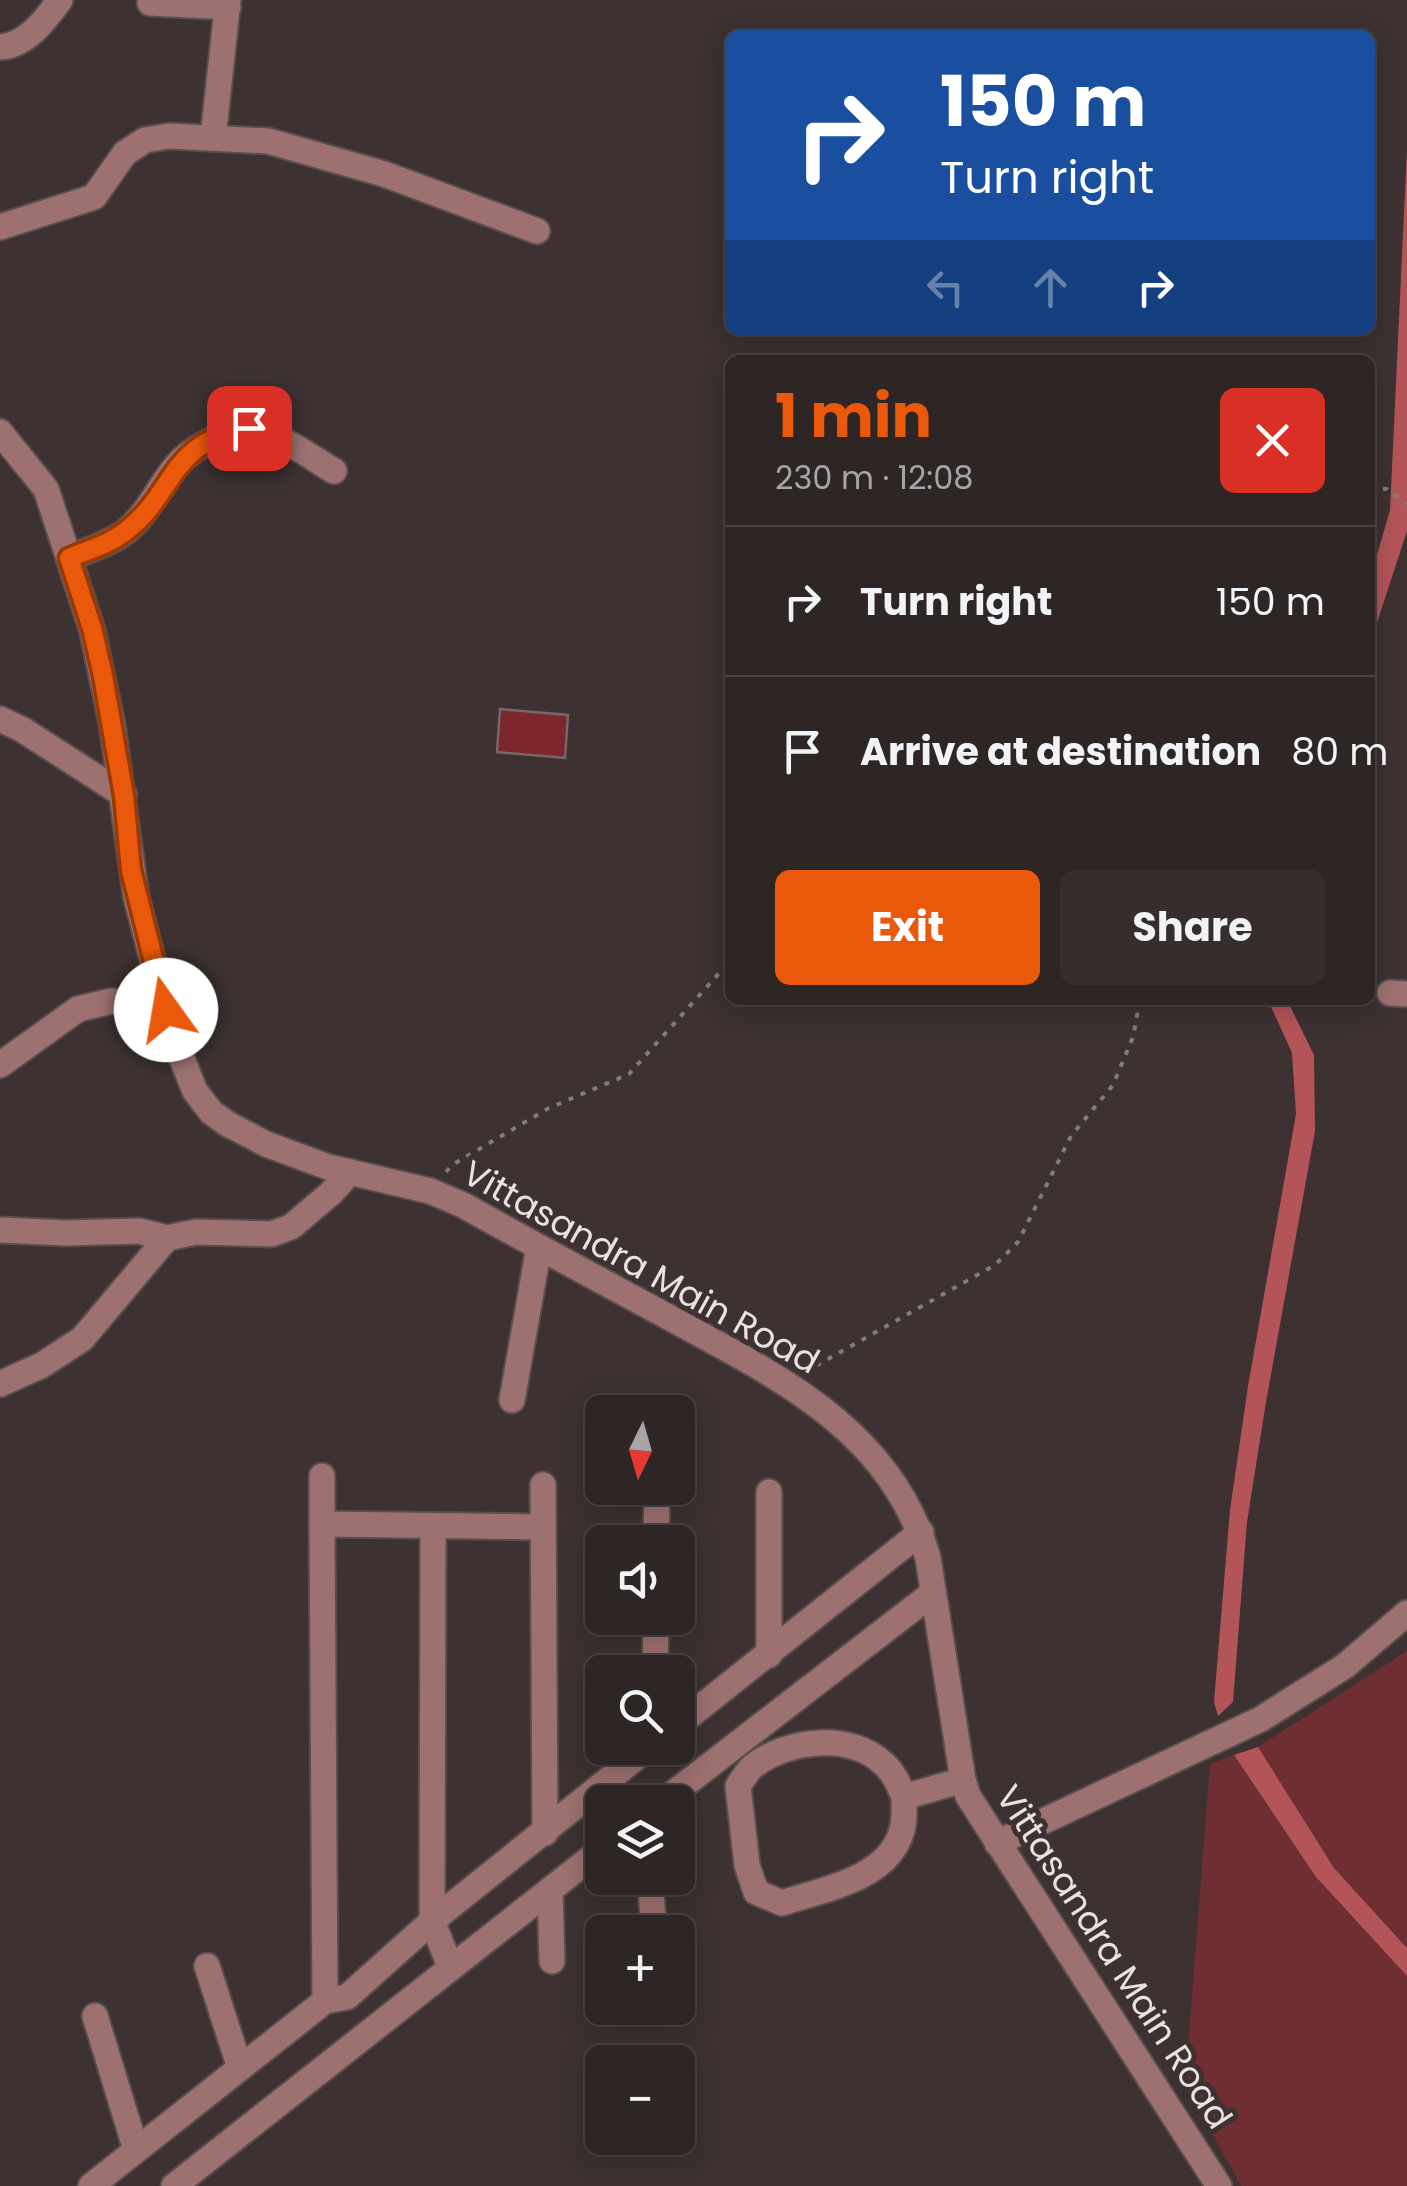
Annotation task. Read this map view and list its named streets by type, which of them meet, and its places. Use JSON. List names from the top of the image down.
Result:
{
  "streets": {
    "street": ["Vittasandra Main Road"]
  },
  "north": "bottom",
  "page": {
    "turn": ["150 m", "Turn right"],
    "heading": ["1 min", "230 m · 12:08"],
    "list": [
      {
        "name": "Turn right",
        "value": "150 m"
      },
      {
        "name": "Arrive at destination",
        "value": "80 m"
      }
    ],
    "buttons": ["Exit", "Share"],
    "map_buttons": ["+", "−"]
  }
}
